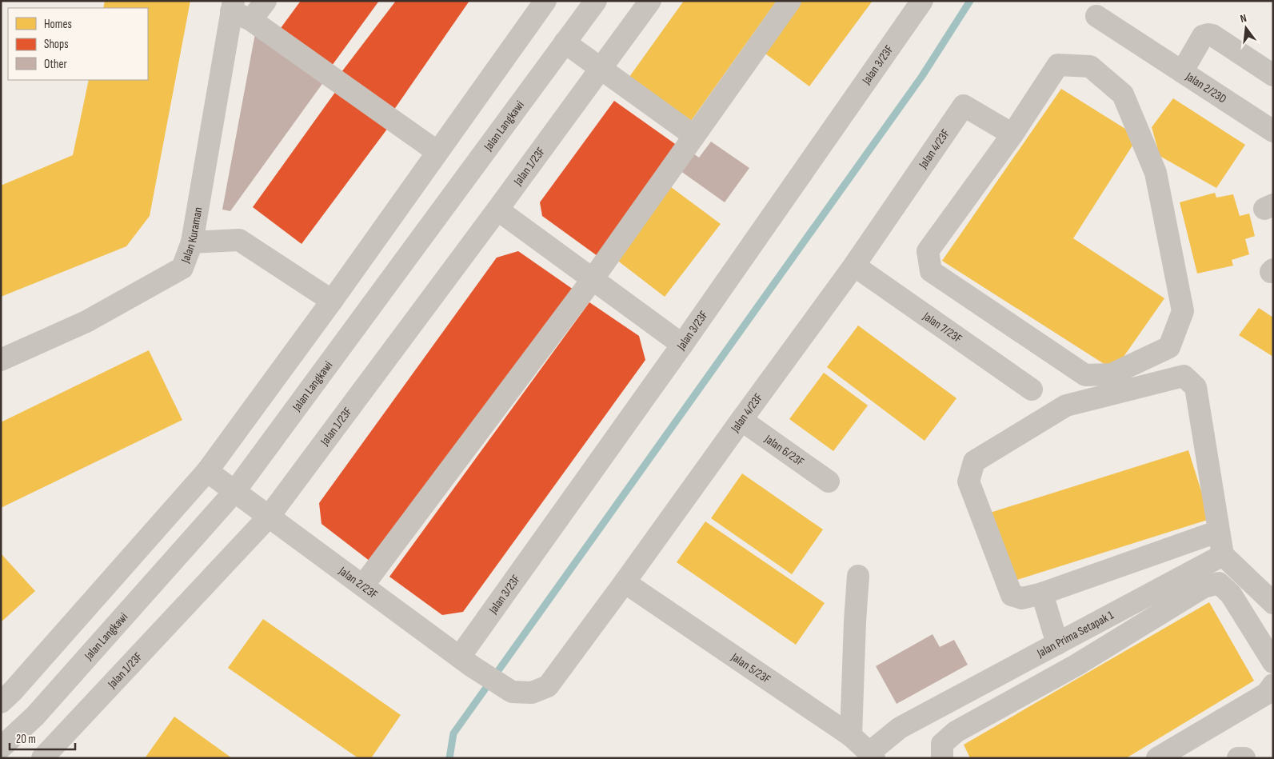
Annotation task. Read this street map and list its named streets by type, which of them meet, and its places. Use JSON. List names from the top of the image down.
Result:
{
  "streets": {
    "street": [
      "Jalan 3/23F",
      "Jalan 2/23D",
      "Jalan Langkawi",
      "Jalan 4/23F",
      "Jalan 1/23F",
      "Jalan Kuraman",
      "Jalan 7/23F",
      "Jalan 6/23F",
      "Jalan 2/23F",
      "Jalan Prima Setapak 1",
      "Jalan 5/23F"
    ]
  },
  "crossings": [
    ["Jalan 3/23F", "Jalan 2/23F"],
    ["Jalan Langkawi", "Jalan 2/23F"],
    ["Jalan 4/23F", "Jalan 7/23F"],
    ["Jalan 4/23F", "Jalan 6/23F"],
    ["Jalan 4/23F", "Jalan 2/23F"],
    ["Jalan 4/23F", "Jalan 5/23F"],
    ["Jalan 1/23F", "Jalan 2/23F"],
    ["Jalan Prima Setapak 1", "Jalan 5/23F"]
  ],
  "legend": ["Homes", "Shops", "Other"],
  "scale_bar": "20 m",
  "north": "top"
}
